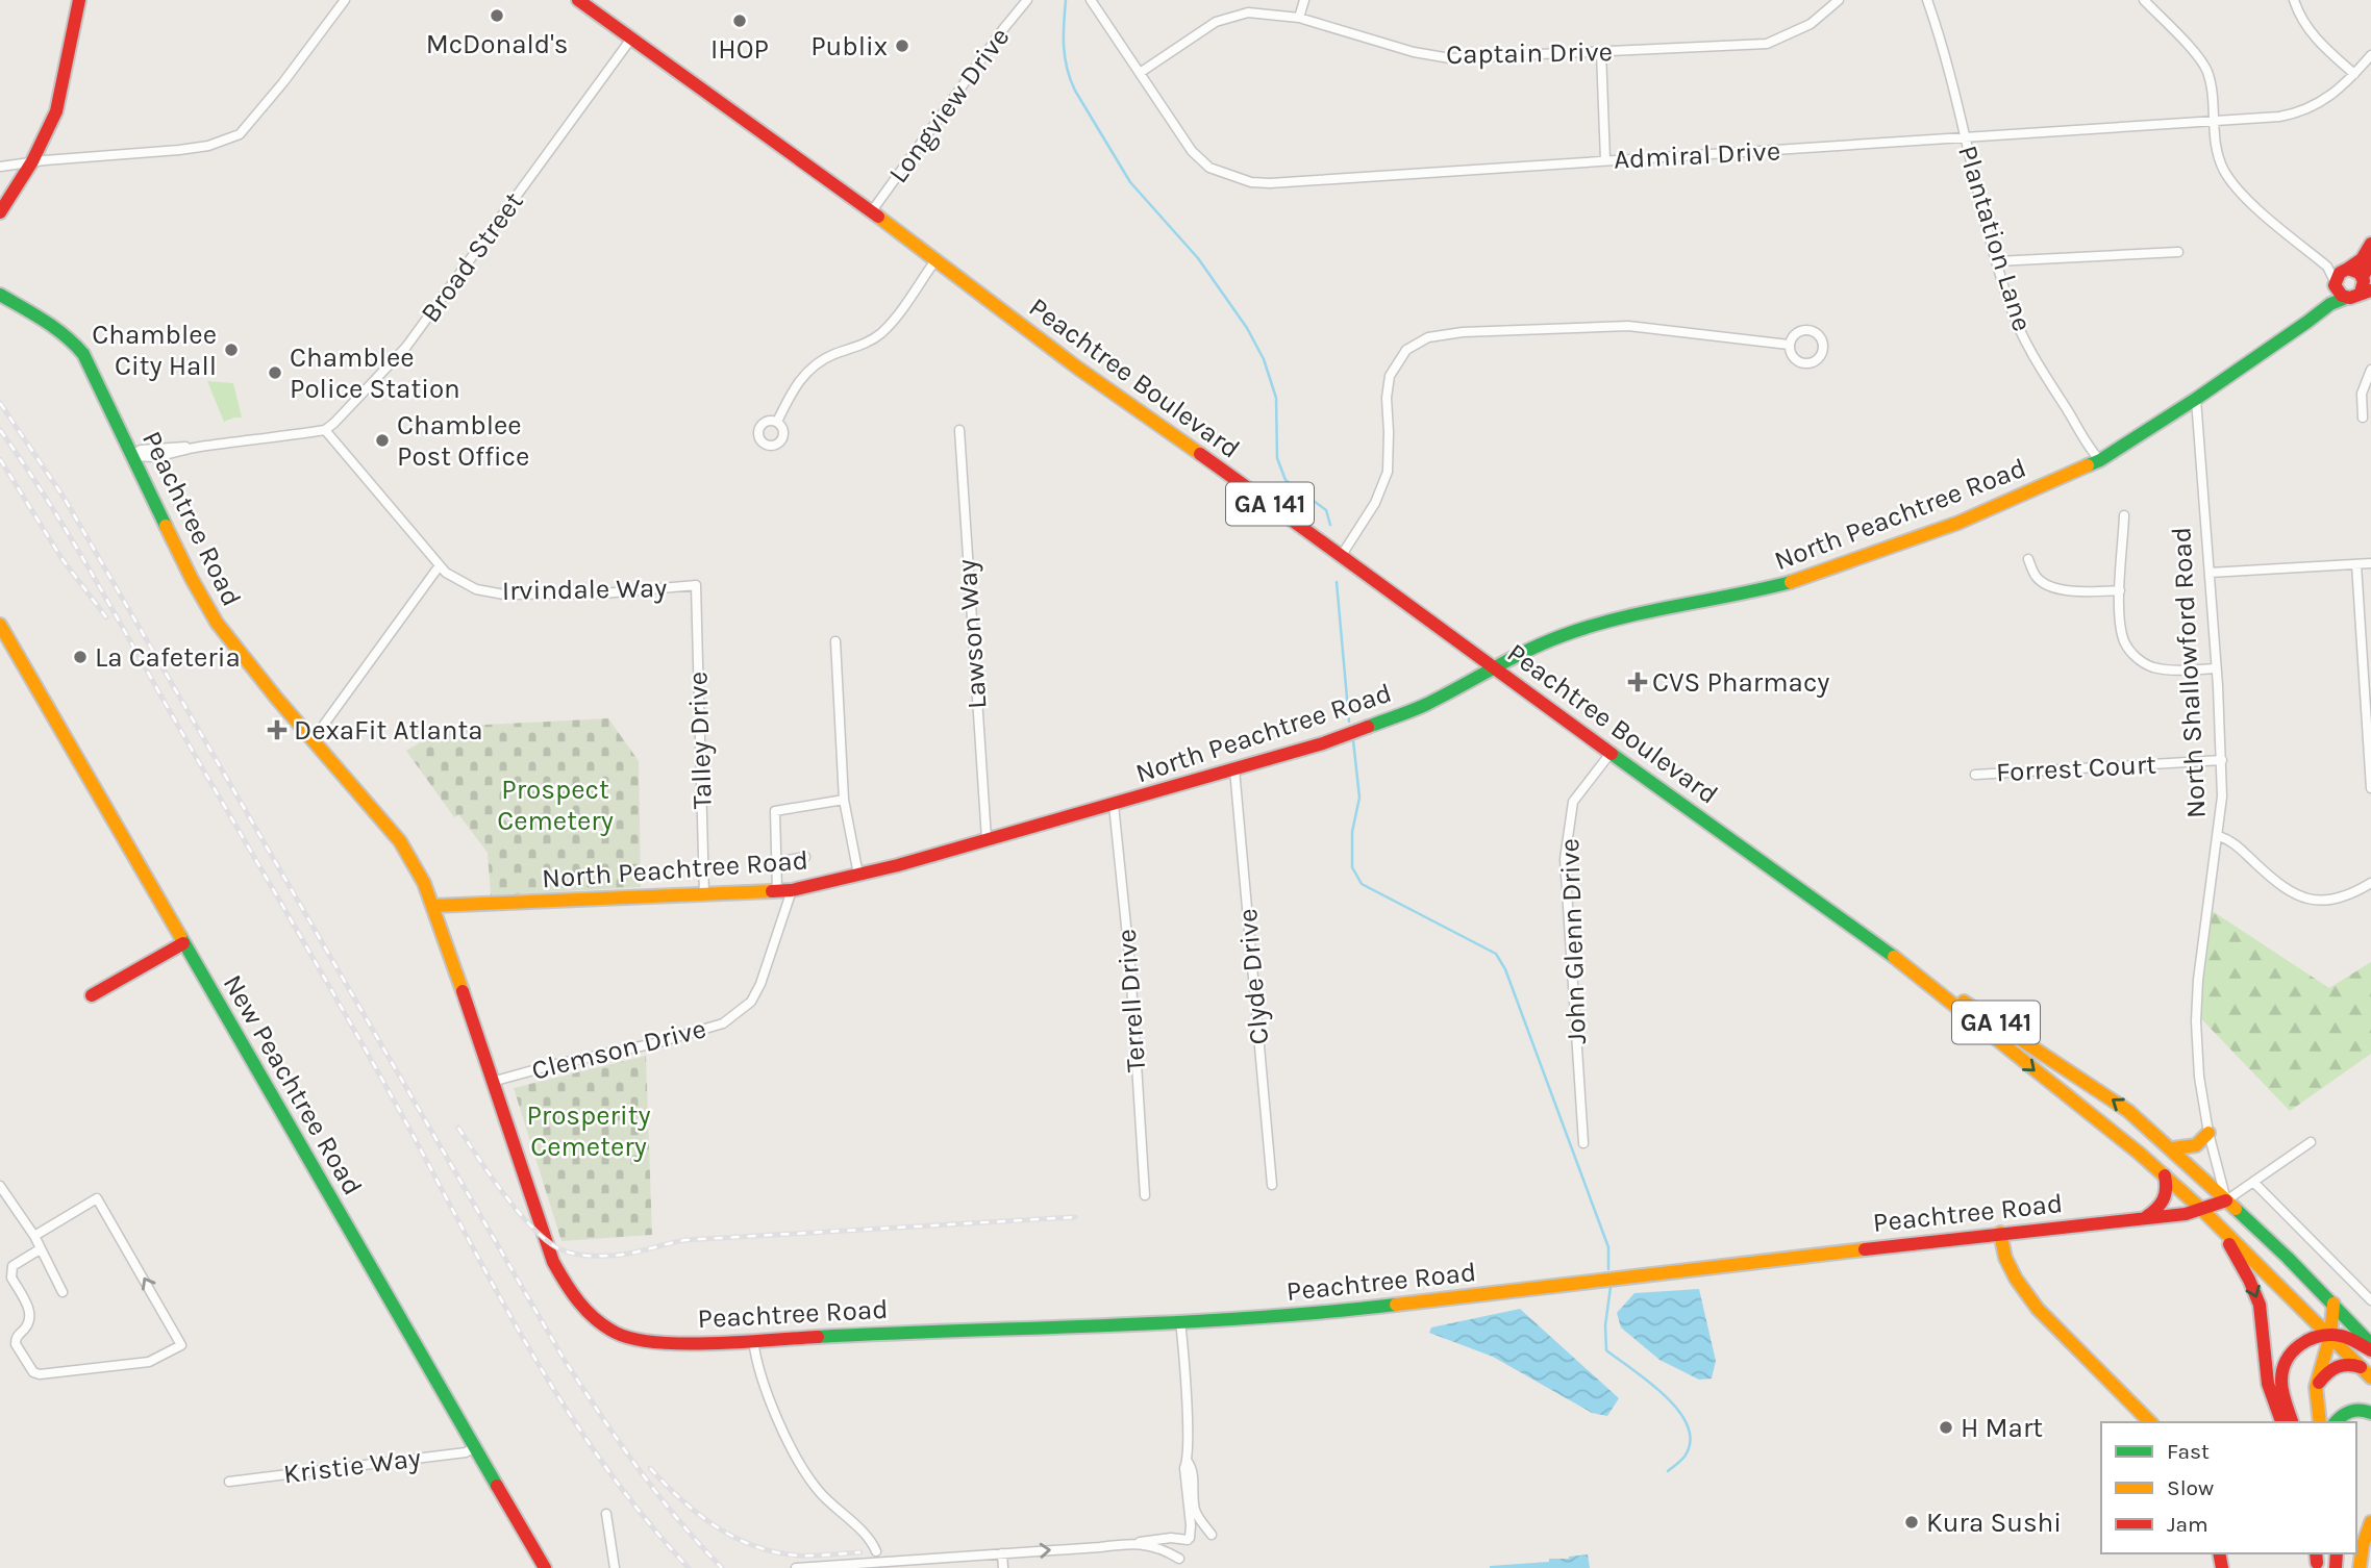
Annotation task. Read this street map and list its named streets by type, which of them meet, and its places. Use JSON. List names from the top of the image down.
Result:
{
  "streets": {
    "main road": [
      "Peachtree Boulevard",
      "GA 141",
      "North Peachtree Road",
      "Peachtree Road",
      "New Peachtree Road"
    ],
    "street": [
      "Captain Drive",
      "Longview Drive",
      "Admiral Drive",
      "Plantation Lane",
      "Broad Street",
      "Irvindale Way",
      "Lawson Way",
      "North Shallowford Road",
      "Talley Drive",
      "Forrest Court",
      "John Glenn Drive",
      "Clyde Drive",
      "Terrell Drive",
      "Clemson Drive",
      "Kristie Way"
    ]
  },
  "crossings": [
    ["Captain Drive", "Admiral Drive"],
    ["Longview Drive", "Peachtree Boulevard"],
    ["Admiral Drive", "Plantation Lane"],
    ["Plantation Lane", "North Peachtree Road"],
    ["Broad Street", "Peachtree Boulevard"],
    ["Broad Street", "Irvindale Way"],
    ["Peachtree Boulevard", "GA 141"],
    ["Peachtree Boulevard", "North Peachtree Road"],
    ["Peachtree Boulevard", "Peachtree Road"],
    ["Peachtree Boulevard", "North Shallowford Road"],
    ["Peachtree Boulevard", "John Glenn Drive"],
    ["GA 141", "Peachtree Road"],
    ["GA 141", "North Shallowford Road"],
    ["North Peachtree Road", "Peachtree Road"],
    ["North Peachtree Road", "Lawson Way"],
    ["North Peachtree Road", "North Shallowford Road"],
    ["North Peachtree Road", "Talley Drive"],
    ["North Peachtree Road", "Clyde Drive"],
    ["North Peachtree Road", "Terrell Drive"],
    ["North Peachtree Road", "Clemson Drive"],
    ["Peachtree Road", "North Shallowford Road"],
    ["Peachtree Road", "Clemson Drive"],
    ["Irvindale Way", "Talley Drive"],
    ["North Shallowford Road", "Forrest Court"],
    ["New Peachtree Road", "Kristie Way"]
  ],
  "parks": ["Prospect Cemetery", "Prosperity Cemetery"],
  "places": {
    "other": [
      "McDonald's",
      "IHOP",
      "Publix",
      "Chamblee City Hall",
      "Chamblee Police Station",
      "Chamblee Post Office",
      "La Cafeteria",
      "H Mart",
      "Kura Sushi"
    ],
    "health": ["CVS Pharmacy", "DexaFit Atlanta"]
  },
  "legend": ["Fast", "Slow", "Jam"]
}
